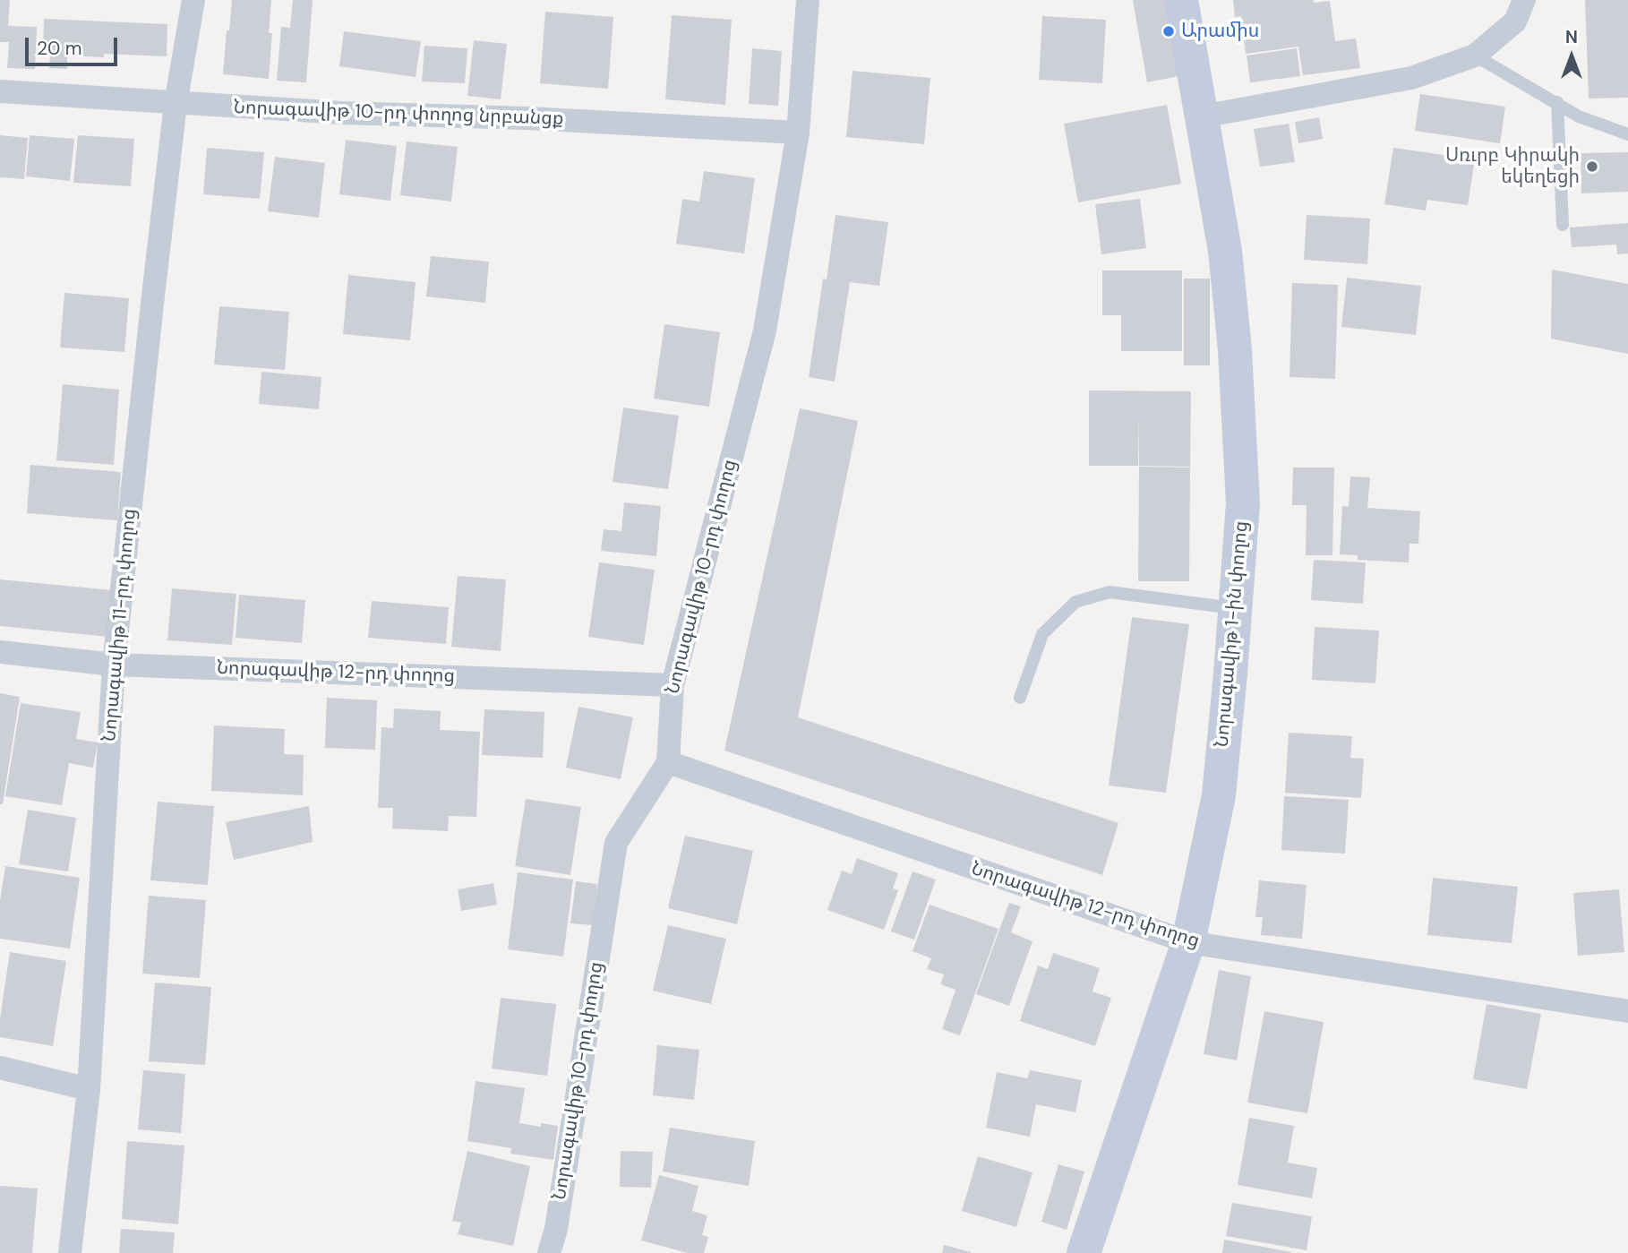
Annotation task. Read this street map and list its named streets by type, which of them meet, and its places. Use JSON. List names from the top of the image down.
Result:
{
  "streets": {
    "main road": ["Նորագավիթ 1-ին փողոց"],
    "street": [
      "Նորագավիթ 10-րդ փողոց նրբանցք",
      "Նորագավիթ 10-րդ փողոց",
      "Նորագավիթ 11-րդ փողոց",
      "Նորագավիթ 12-րդ փողոց"
    ]
  },
  "crossings": [
    ["Նորագավիթ 10-րդ փողոց նրբանցք", "Նորագավիթ 10-րդ փողոց"],
    ["Նորագավիթ 10-րդ փողոց նրբանցք", "Նորագավիթ 11-րդ փողոց"],
    ["Նորագավիթ 10-րդ փողոց", "Նորագավիթ 12-րդ փողոց"],
    ["Նորագավիթ 11-րդ փողոց", "Նորագավիթ 12-րդ փողոց"],
    ["Նորագավիթ 1-ին փողոց", "Նորագավիթ 12-րդ փողոց"]
  ],
  "places": ["Արամիս", "Սռւրբ Կիրակի եկեղեցի"],
  "scale_bar": "20 m",
  "north": "top"
}
